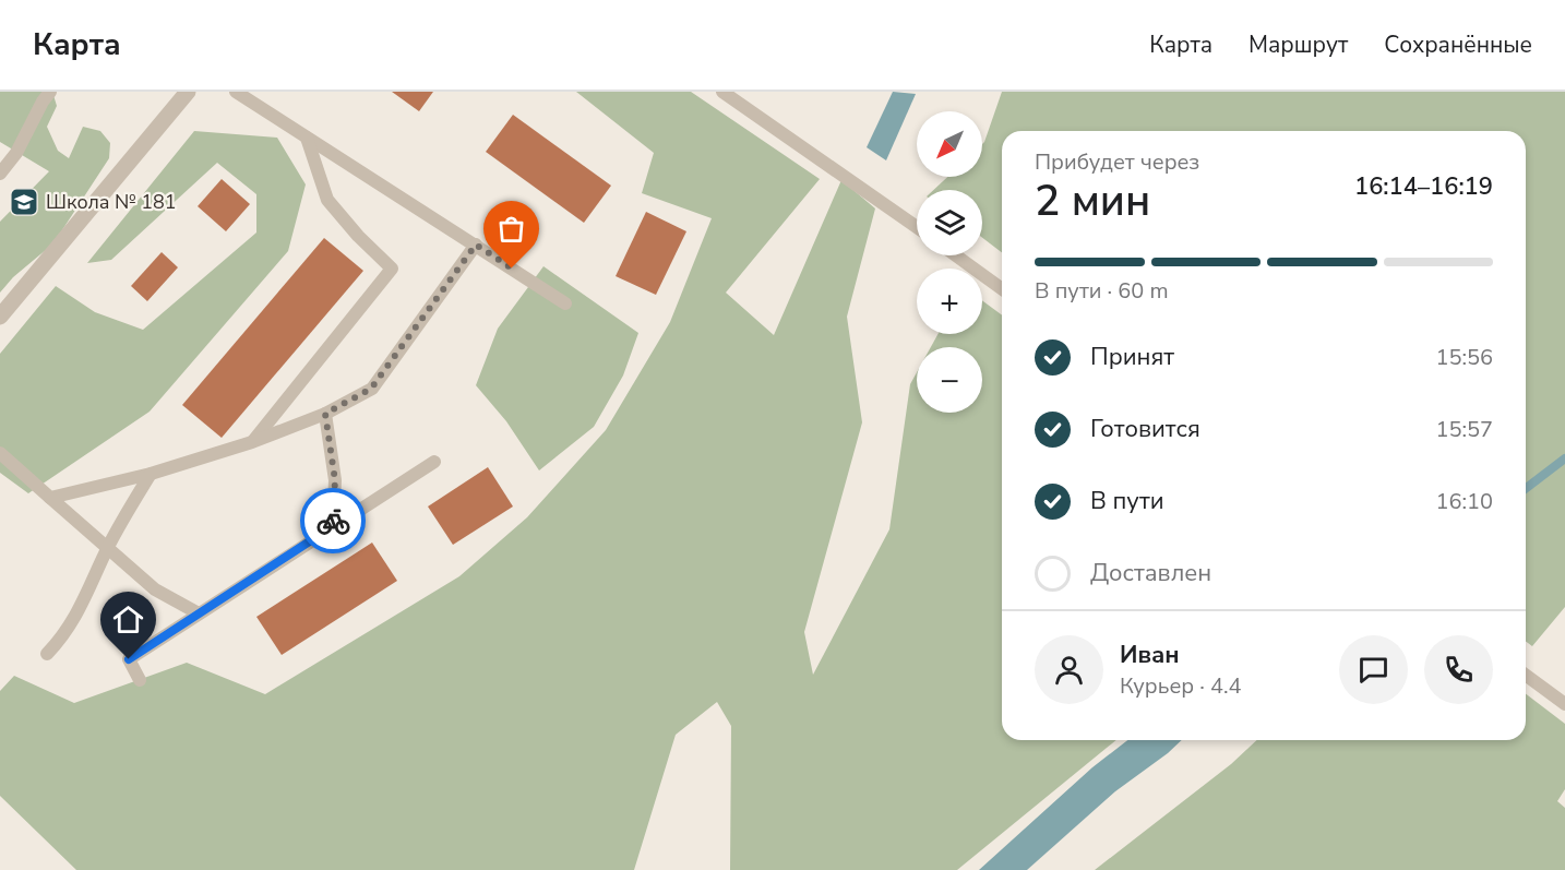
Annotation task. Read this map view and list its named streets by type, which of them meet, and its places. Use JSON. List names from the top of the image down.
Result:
{
  "places": {
    "school or university": ["Школа № 181"]
  },
  "north": "bottom left",
  "page": {
    "header": "Карта",
    "nav": ["Карта", "Маршрут", "Сохранённые"],
    "map_buttons": ["+", "−"],
    "heading": ["2 мин", "Прибудет через", "16:14–16:19"],
    "panel": ["Иван", "Курьер · 4.4"],
    "bar": "В пути · 60 m",
    "list": [
      ["Принят", "15:56"],
      ["Готовится", "15:57"],
      ["В пути", "16:10"],
      "Доставлен"
    ]
  }
}
